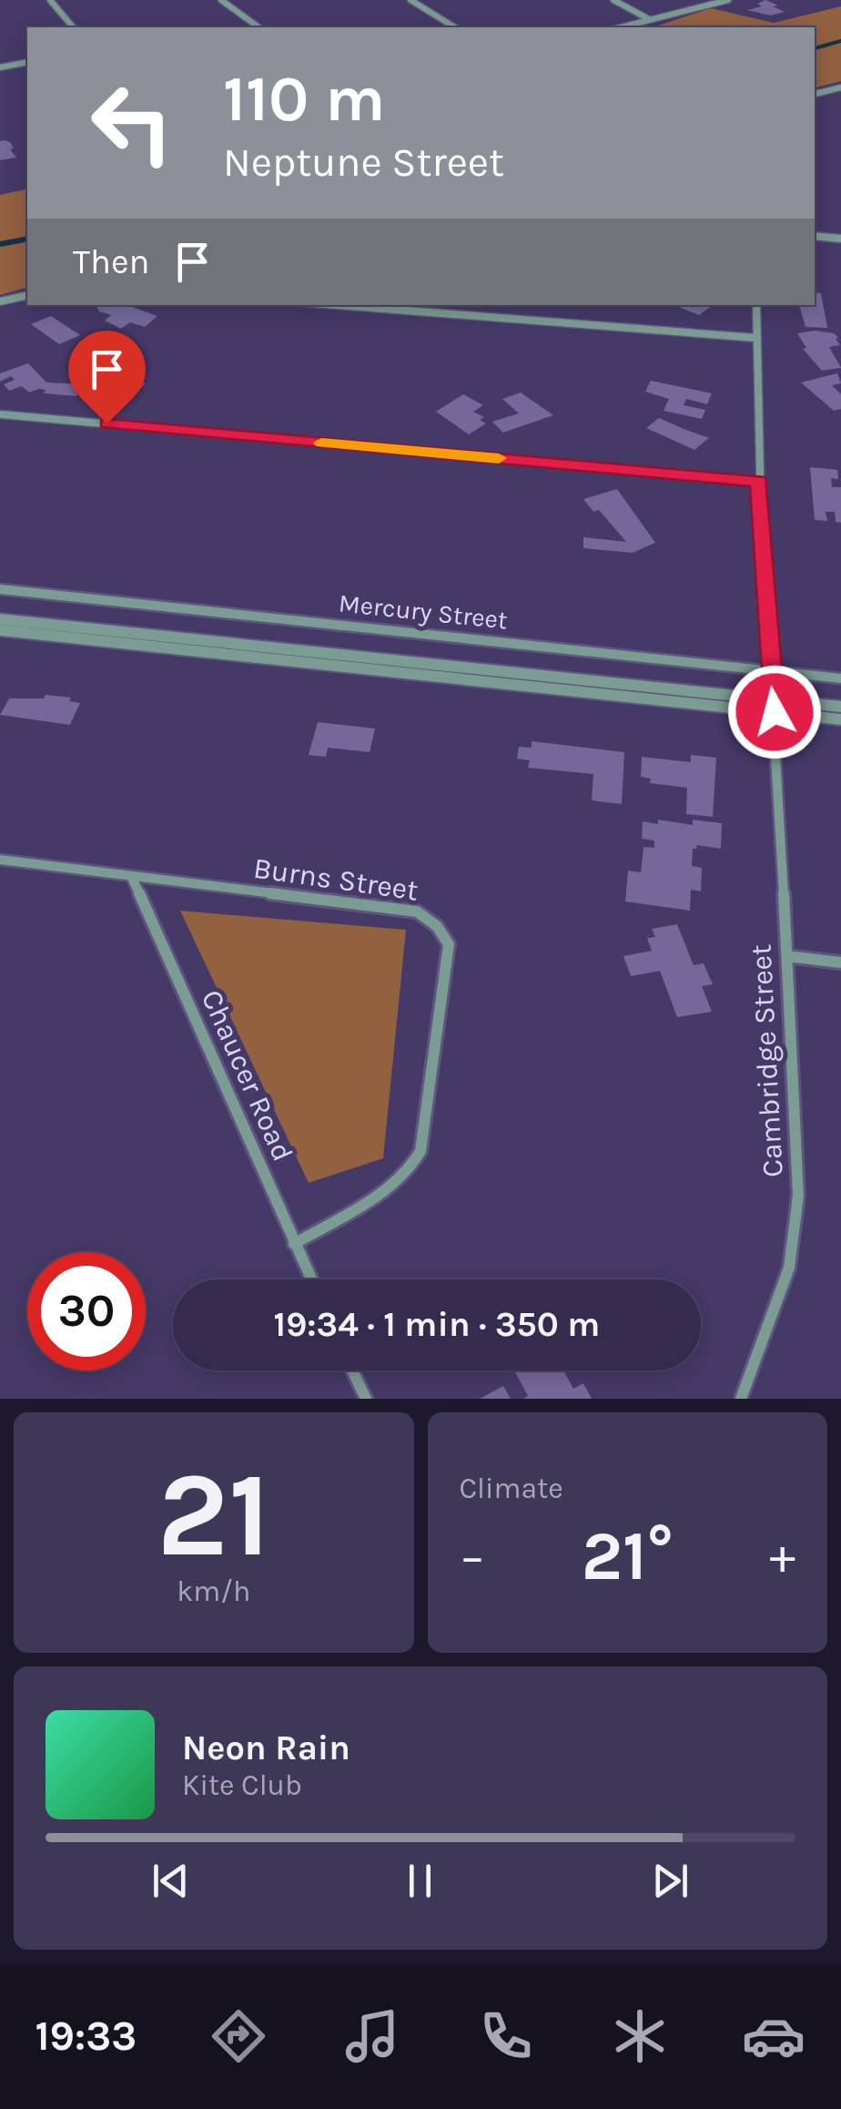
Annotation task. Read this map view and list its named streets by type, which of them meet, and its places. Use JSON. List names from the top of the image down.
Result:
{
  "streets": {
    "street": [
      "Mercury Street",
      "Burns Street",
      "Cambridge Street",
      "Chaucer Road"
    ]
  },
  "crossings": [
    ["Mercury Street", "Cambridge Street"],
    ["Burns Street", "Chaucer Road"]
  ],
  "page": {
    "turn": ["110 m", "Neptune Street"],
    "then": "Then",
    "limit": "30",
    "trip": "19:34 · 1 min · 350 m",
    "tile": [
      ["21", "km/h"],
      "Climate"
    ],
    "heat": ["−", "21°", "+"],
    "song": ["Neon Rain", "Kite Club"],
    "tabs": "19:33"
  }
}
